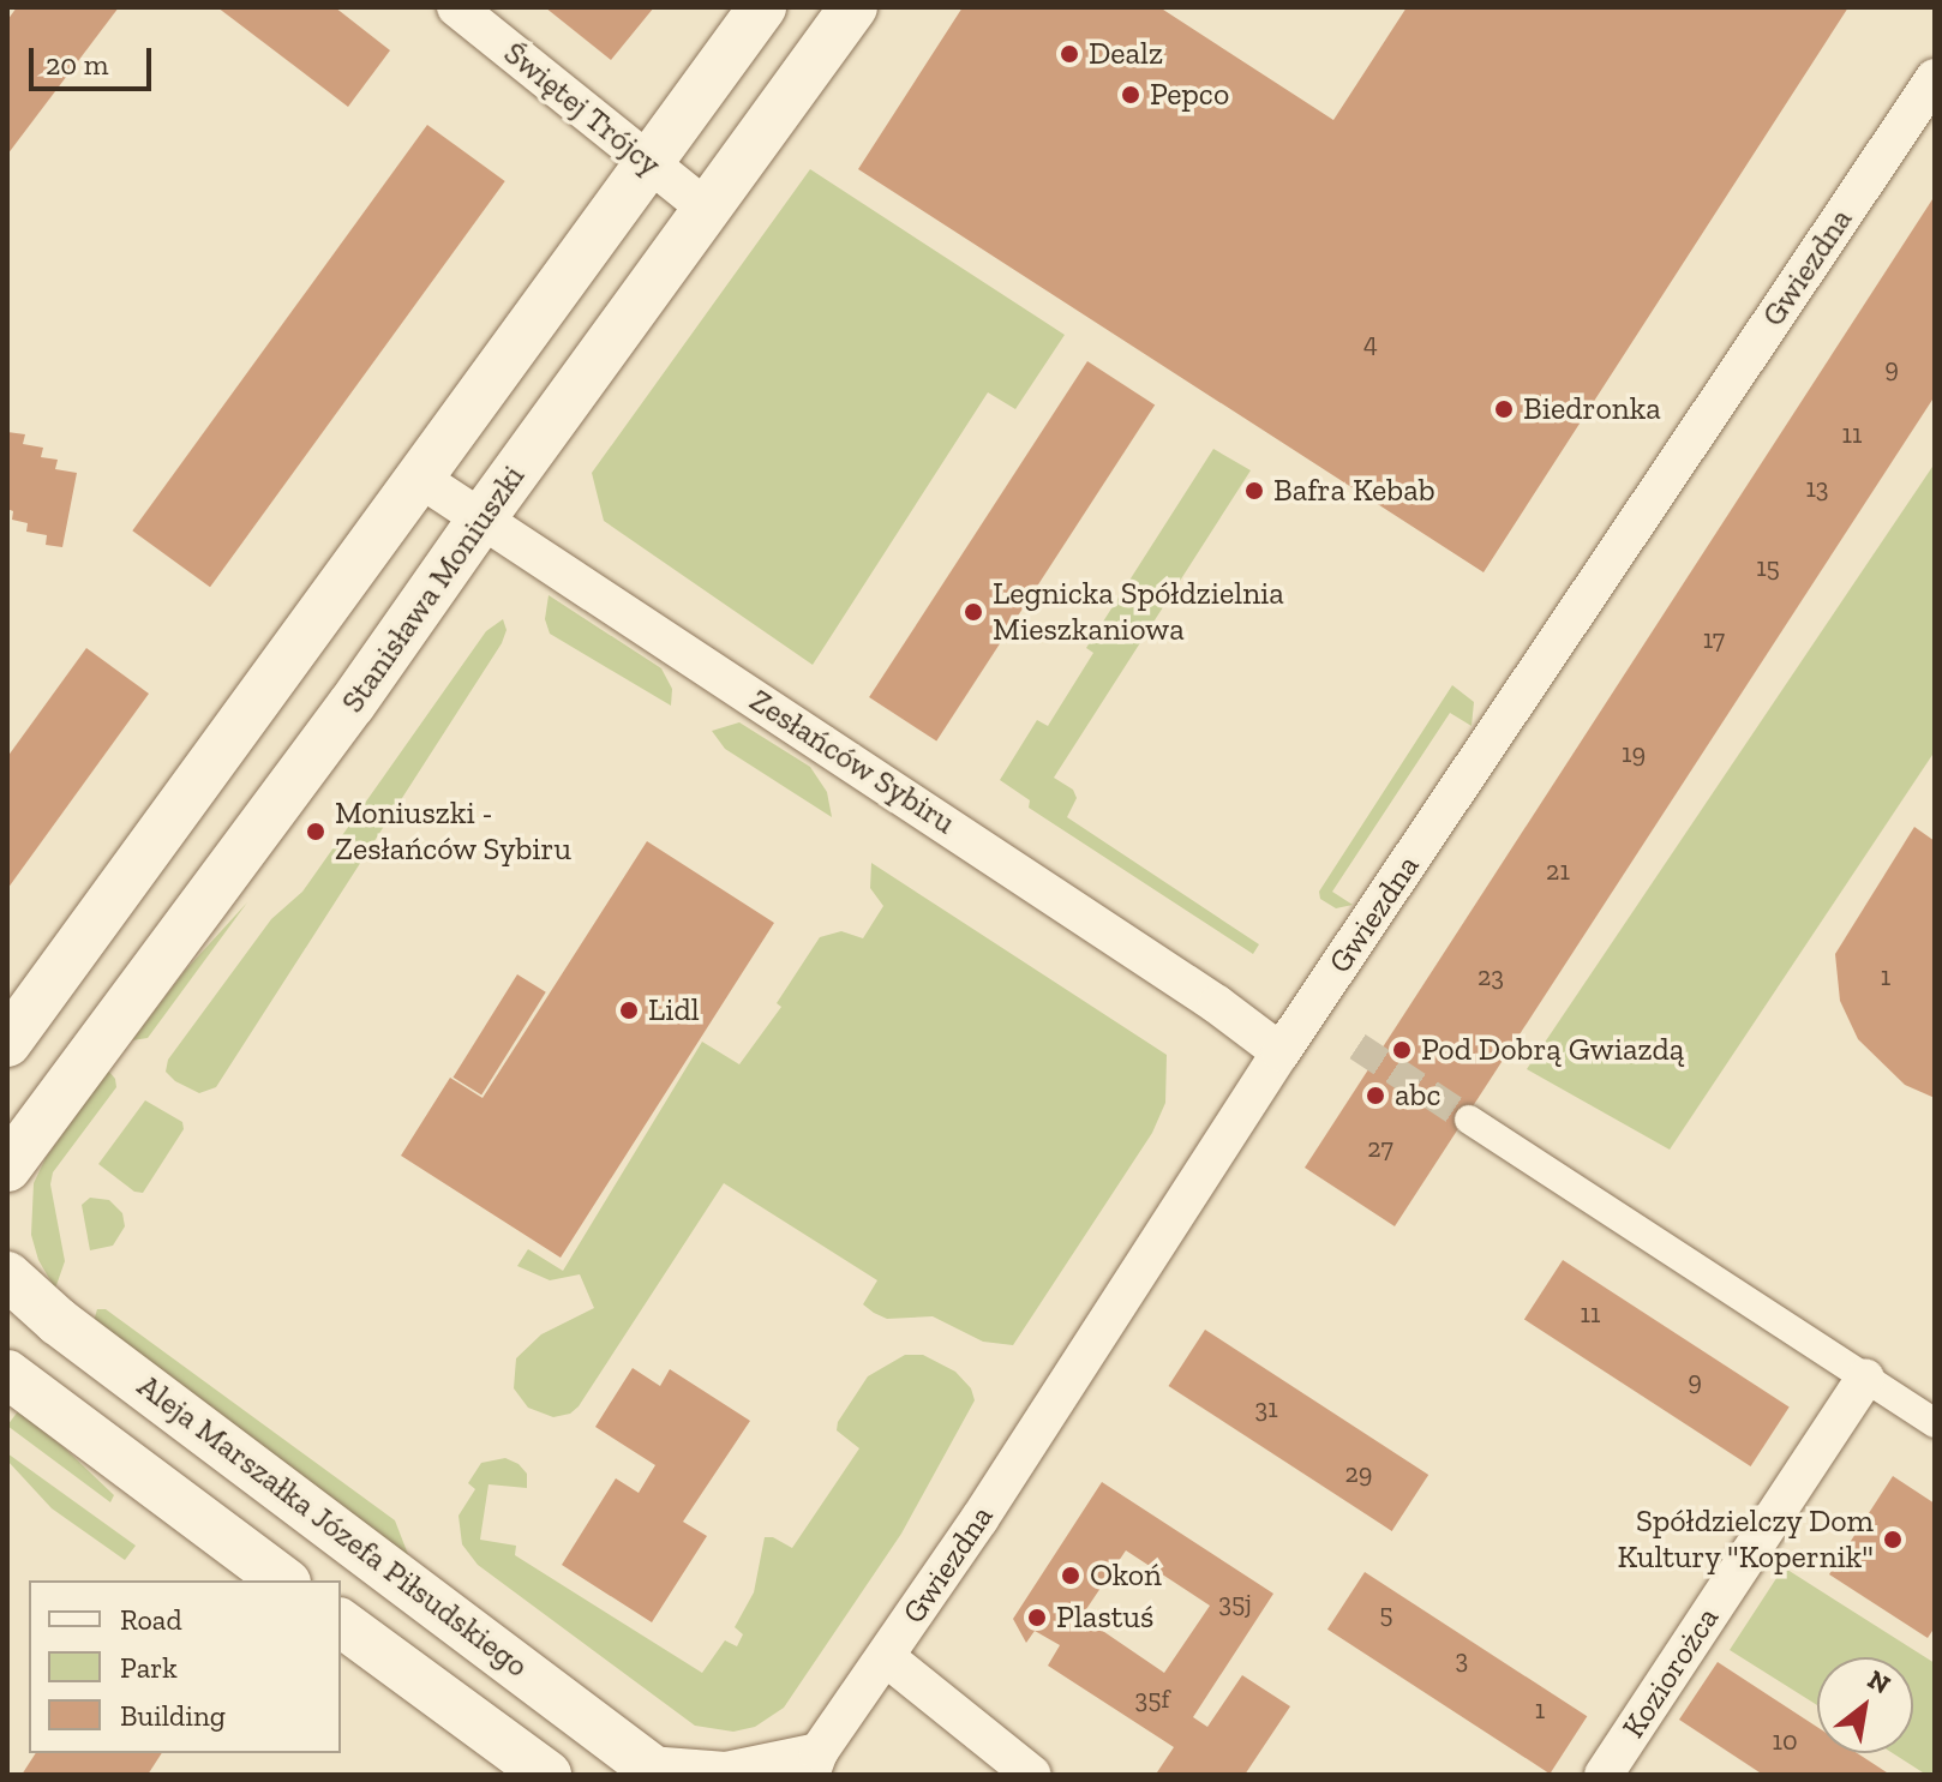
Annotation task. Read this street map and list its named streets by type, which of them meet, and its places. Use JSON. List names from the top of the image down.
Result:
{
  "streets": {
    "street": [
      "Świętej Trójcy",
      "Gwiezdna",
      "Stanisława Moniuszki",
      "Zesłańców Sybiru",
      "Aleja Marszałka Józefa Piłsudskiego",
      "Koziorożca"
    ]
  },
  "crossings": [
    ["Świętej Trójcy", "Stanisława Moniuszki"],
    ["Gwiezdna", "Zesłańców Sybiru"],
    ["Stanisława Moniuszki", "Zesłańców Sybiru"]
  ],
  "places": [
    "Dealz",
    "Pepco",
    "Biedronka",
    "Bafra Kebab",
    "Legnicka Spółdzielnia Mieszkaniowa",
    "Moniuszki - Zesłańców Sybiru",
    "Lidl",
    "Pod Dobrą Gwiazdą",
    "abc",
    "Spółdzielczy Dom Kultury \"Kopernik\"",
    "Okoń",
    "Plastuś"
  ],
  "house_numbers": [
    "4",
    "9",
    "11",
    "13",
    "15",
    "17",
    "19",
    "21",
    "23",
    "1",
    "27",
    "11",
    "9",
    "31",
    "29",
    "35j",
    "5",
    "3",
    "35f",
    "1",
    "10"
  ],
  "legend": ["Road", "Park", "Building"],
  "scale_bar": "20 m",
  "north": "top right"
}
